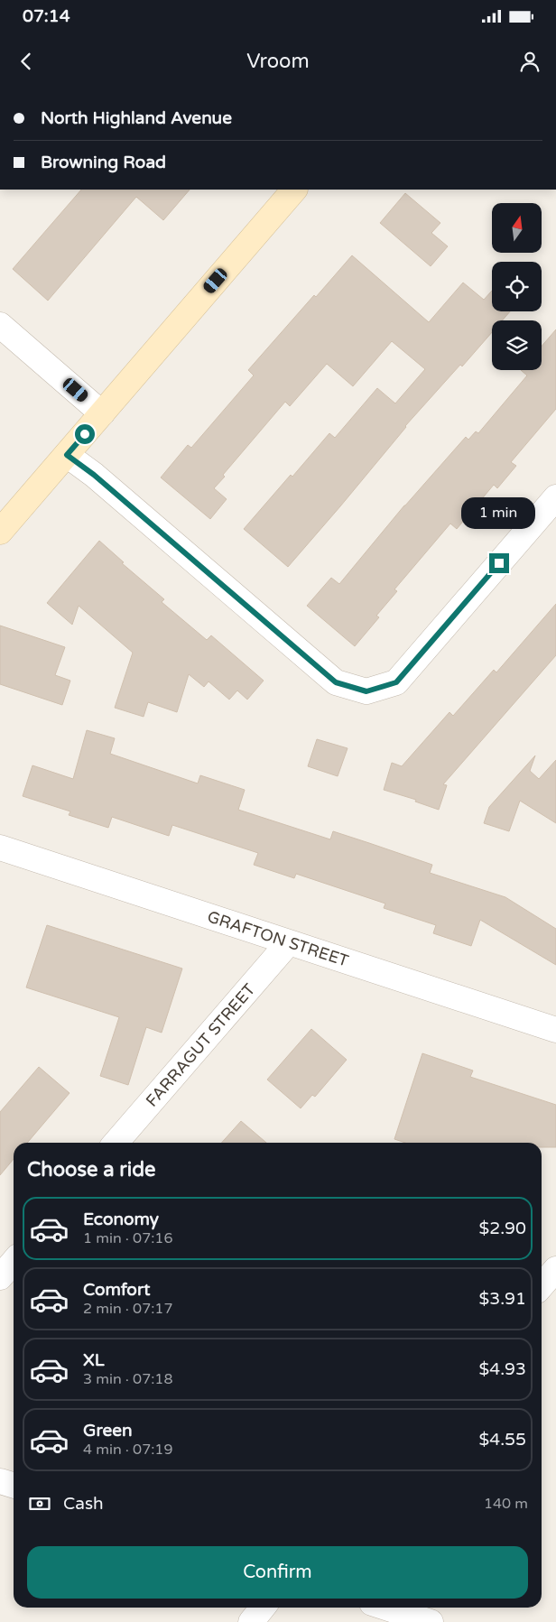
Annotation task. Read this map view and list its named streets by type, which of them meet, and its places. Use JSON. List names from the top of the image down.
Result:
{
  "streets": {
    "street": ["GRAFTON STREET", "FARRAGUT STREET"]
  },
  "crossings": [
    ["GRAFTON STREET", "FARRAGUT STREET"]
  ],
  "north": "top",
  "page": {
    "status": "07:14",
    "header": "Vroom",
    "banner": ["North Highland Avenue", "Browning Road"],
    "bubble": "1 min",
    "heading": "Choose a ride",
    "list": [
      {
        "name": "Economy",
        "note": "1 min · 07:16",
        "value": "$2.90"
      },
      {
        "name": "Comfort",
        "note": "2 min · 07:17",
        "value": "$3.91"
      },
      {
        "name": "XL",
        "note": "3 min · 07:18",
        "value": "$4.93"
      },
      {
        "name": "Green",
        "note": "4 min · 07:19",
        "value": "$4.55"
      }
    ],
    "pay": ["Cash", "140 m"],
    "buttons": "Confirm"
  }
}
